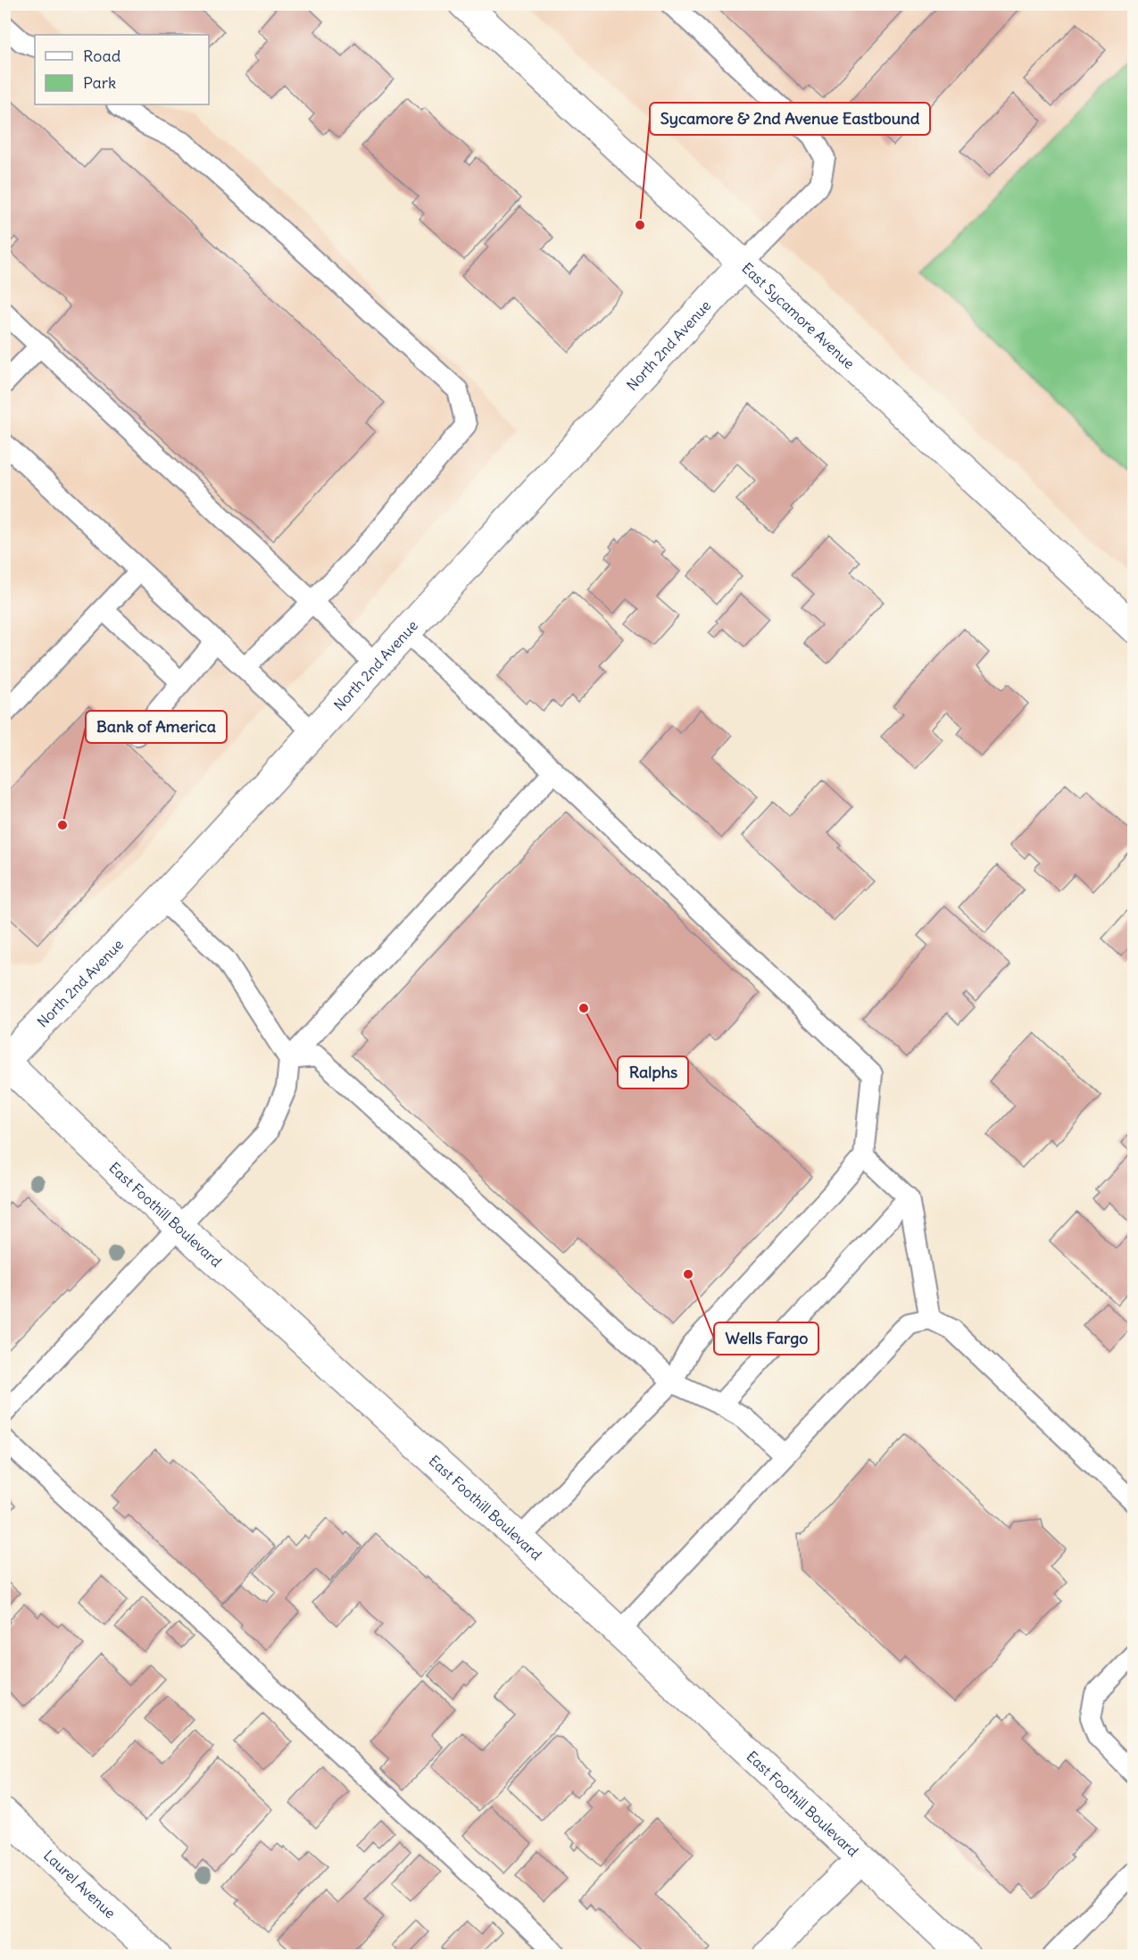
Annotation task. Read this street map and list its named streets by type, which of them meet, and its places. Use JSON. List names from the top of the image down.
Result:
{
  "streets": {
    "street": [
      "East Sycamore Avenue",
      "North 2nd Avenue",
      "East Foothill Boulevard",
      "Laurel Avenue"
    ]
  },
  "crossings": [
    ["East Sycamore Avenue", "North 2nd Avenue"],
    ["North 2nd Avenue", "East Foothill Boulevard"]
  ],
  "places": [
    "Sycamore & 2nd Avenue Eastbound",
    "Bank of America",
    "Ralphs",
    "Wells Fargo"
  ],
  "legend": ["Road", "Park"]
}
